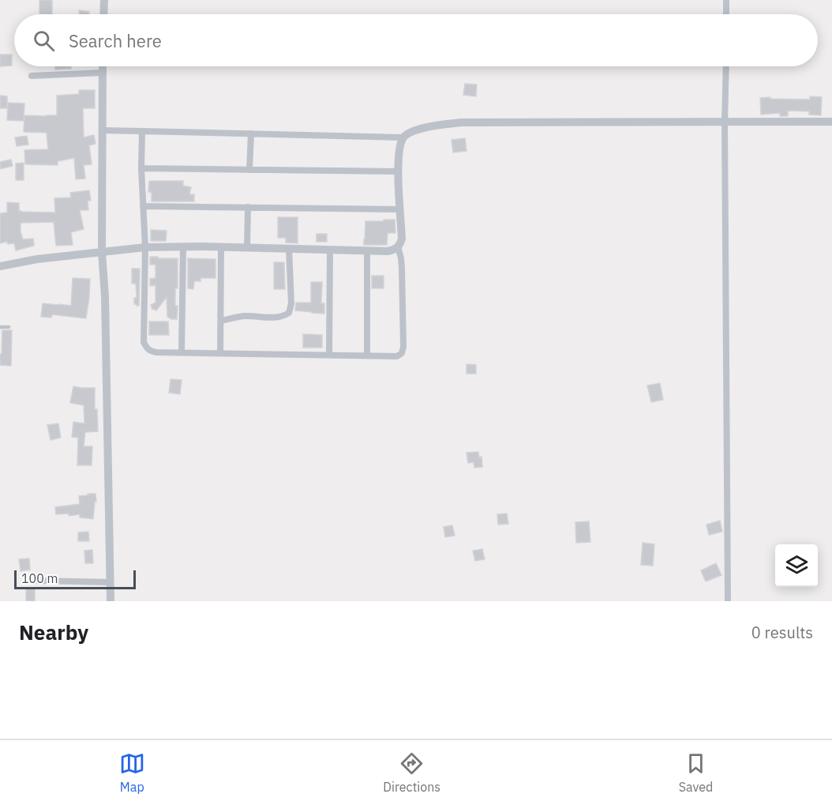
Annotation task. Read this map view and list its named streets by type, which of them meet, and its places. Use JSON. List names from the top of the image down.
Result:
{
  "scale_bar": "100 m",
  "page": {
    "search": "Search here",
    "scale": "100 m",
    "heading": ["Nearby", "0 results"],
    "nav": ["Map", "Directions", "Saved"]
  }
}
